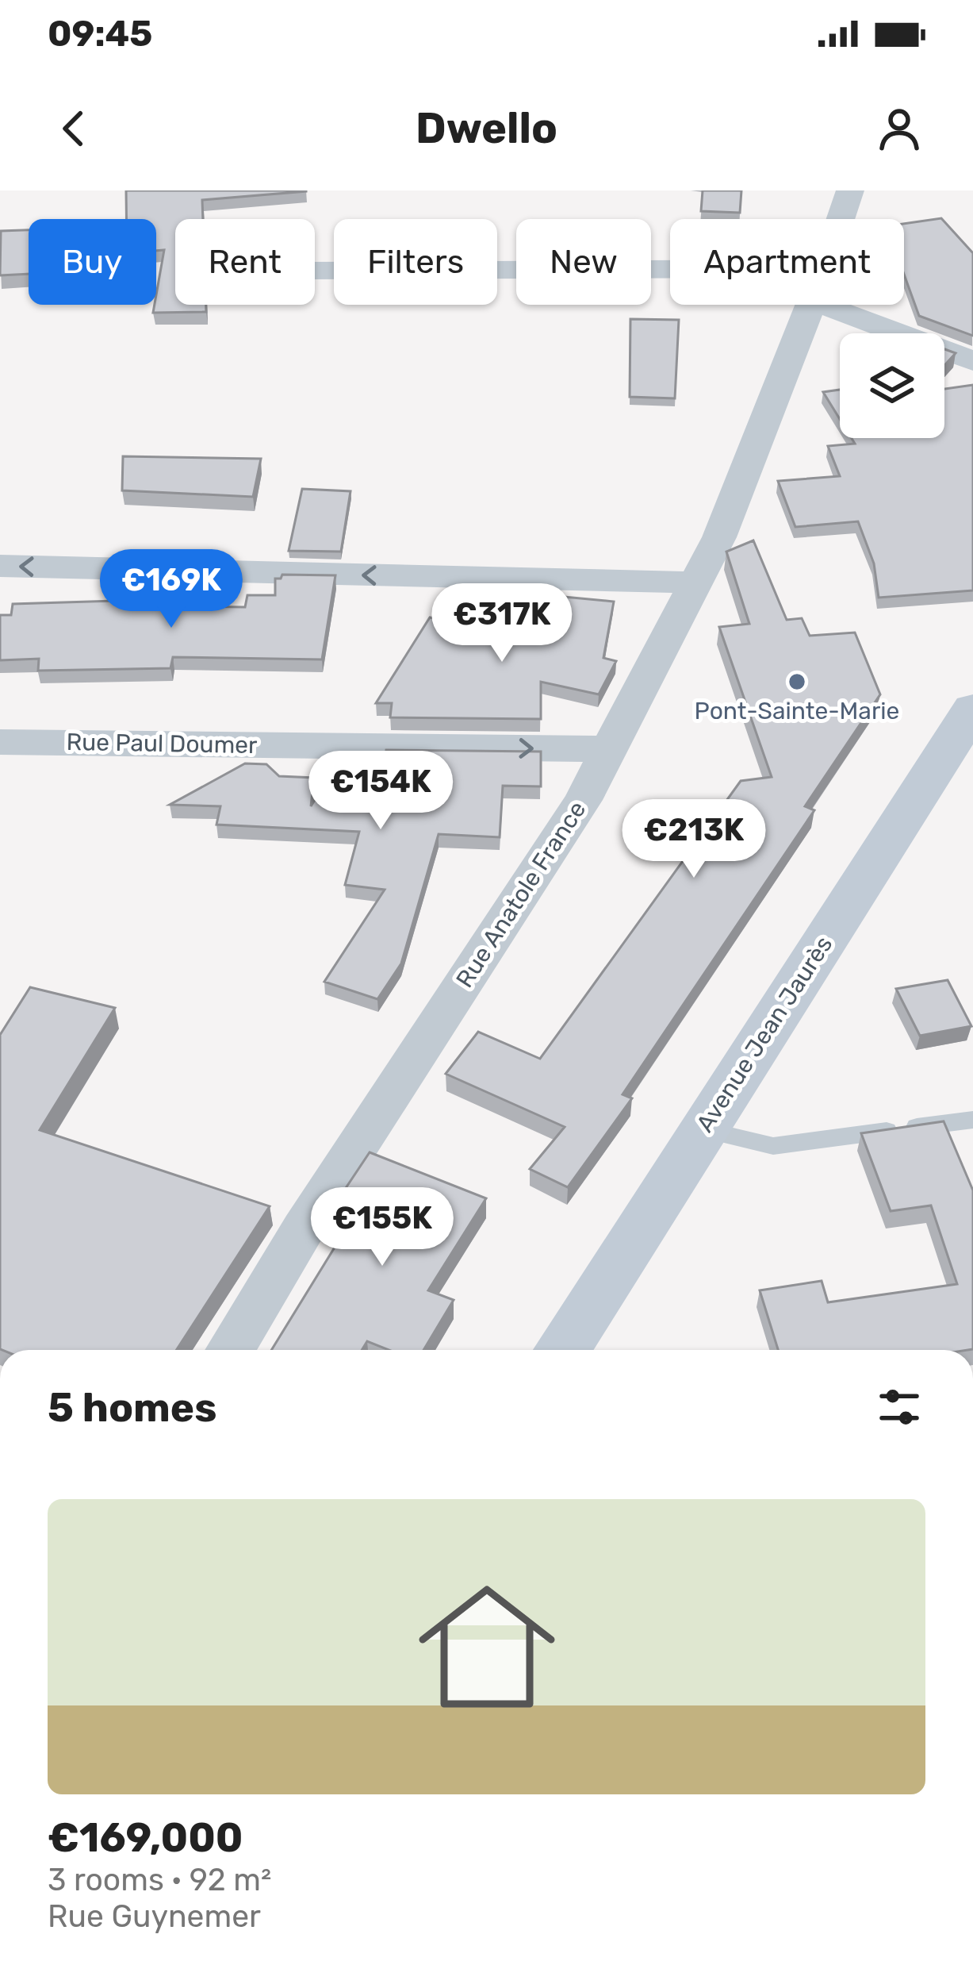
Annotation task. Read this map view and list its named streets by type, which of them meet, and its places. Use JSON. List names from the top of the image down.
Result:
{
  "streets": {
    "main road": ["Avenue Jean Jaurès"],
    "street": ["Rue Paul Doumer", "Rue Anatole France"]
  },
  "crossings": [
    ["Rue Paul Doumer", "Rue Anatole France"]
  ],
  "places": ["Pont-Sainte-Marie"],
  "page": {
    "status": "09:45",
    "header": "Dwello",
    "chip": [
      "Buy",
      "Rent",
      "Filters",
      "New",
      "Apartment"
    ],
    "price": [
      "€169K",
      "€317K",
      "€154K",
      "€213K",
      "€155K"
    ],
    "heading": "5 homes",
    "list": [
      {
        "name": "€169,000",
        "note": "3 rooms · 92 m² · Rue Guynemer"
      }
    ]
  }
}
